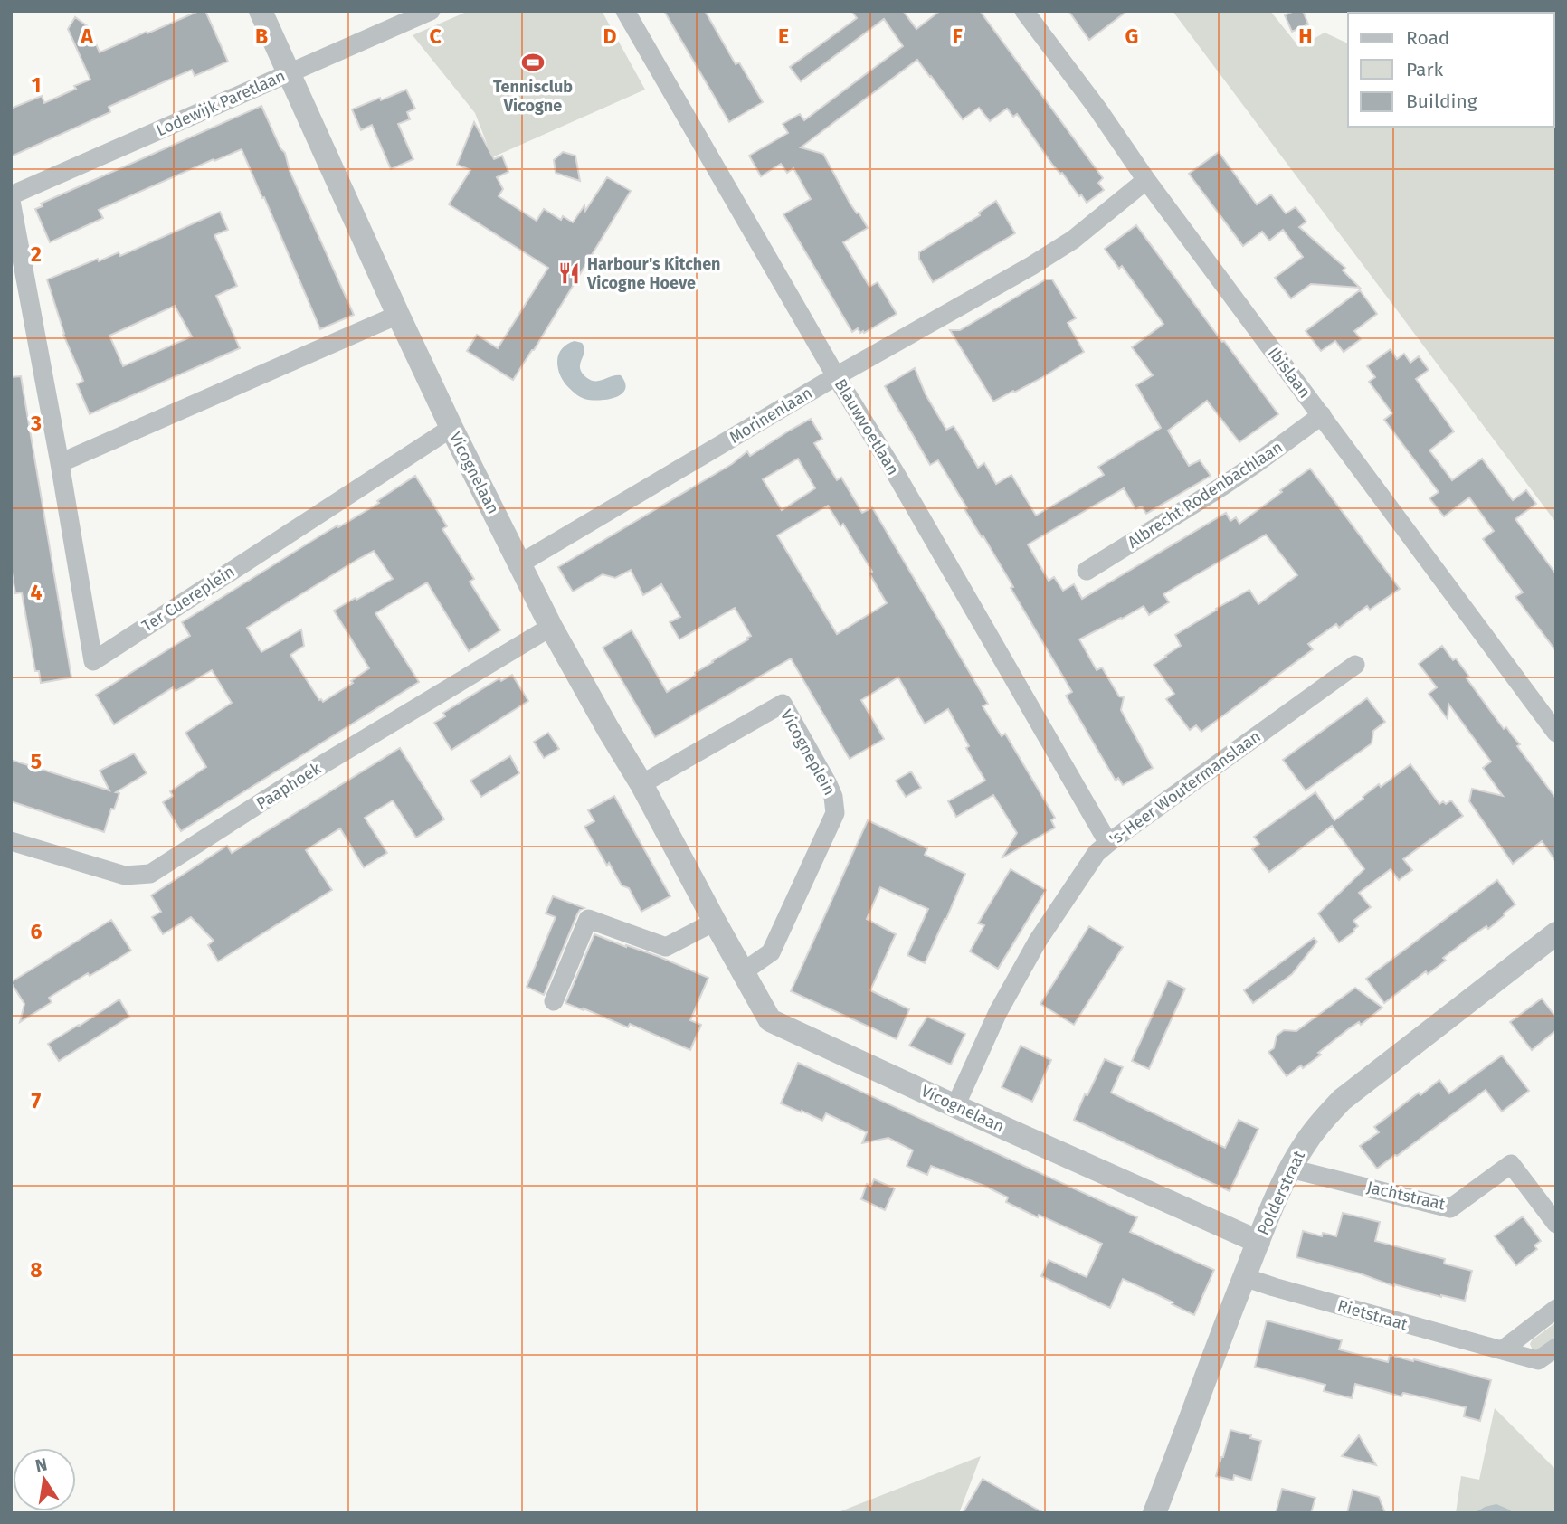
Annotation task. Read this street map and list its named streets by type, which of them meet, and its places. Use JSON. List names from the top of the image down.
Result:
{
  "streets": {
    "street": [
      "Lodewijk Paretlaan",
      "Ibislaan",
      "Morinenlaan",
      "Blauwvoetlaan",
      "Vicognelaan",
      "Albrecht Rodenbachlaan",
      "Ter Cuereplein",
      "Vicogneplein",
      "Paaphoek",
      "'s-Heer Woutermanslaan",
      "Polderstraat",
      "Jachtstraat",
      "Rietstraat"
    ]
  },
  "crossings": [
    ["Lodewijk Paretlaan", "Vicognelaan"],
    ["Ibislaan", "Morinenlaan"],
    ["Ibislaan", "Albrecht Rodenbachlaan"],
    ["Morinenlaan", "Blauwvoetlaan"],
    ["Morinenlaan", "Vicognelaan"],
    ["Blauwvoetlaan", "'s-Heer Woutermanslaan"],
    ["Vicognelaan", "Ter Cuereplein"],
    ["Vicognelaan", "Vicogneplein"],
    ["Vicognelaan", "Paaphoek"],
    ["Vicognelaan", "'s-Heer Woutermanslaan"],
    ["Vicognelaan", "Polderstraat"],
    ["Polderstraat", "Jachtstraat"],
    ["Polderstraat", "Rietstraat"]
  ],
  "places": {
    "sports": ["Tennisclub Vicogne"],
    "restaurant": ["Harbour's Kitchen Vicogne Hoeve"]
  },
  "legend": ["Road", "Park", "Building"],
  "north": "top",
  "grid": {
    "columns": [
      "A",
      "B",
      "C",
      "D",
      "E",
      "F",
      "G",
      "H"
    ],
    "rows": [
      "1",
      "2",
      "3",
      "4",
      "5",
      "6",
      "7",
      "8"
    ]
  }
}
